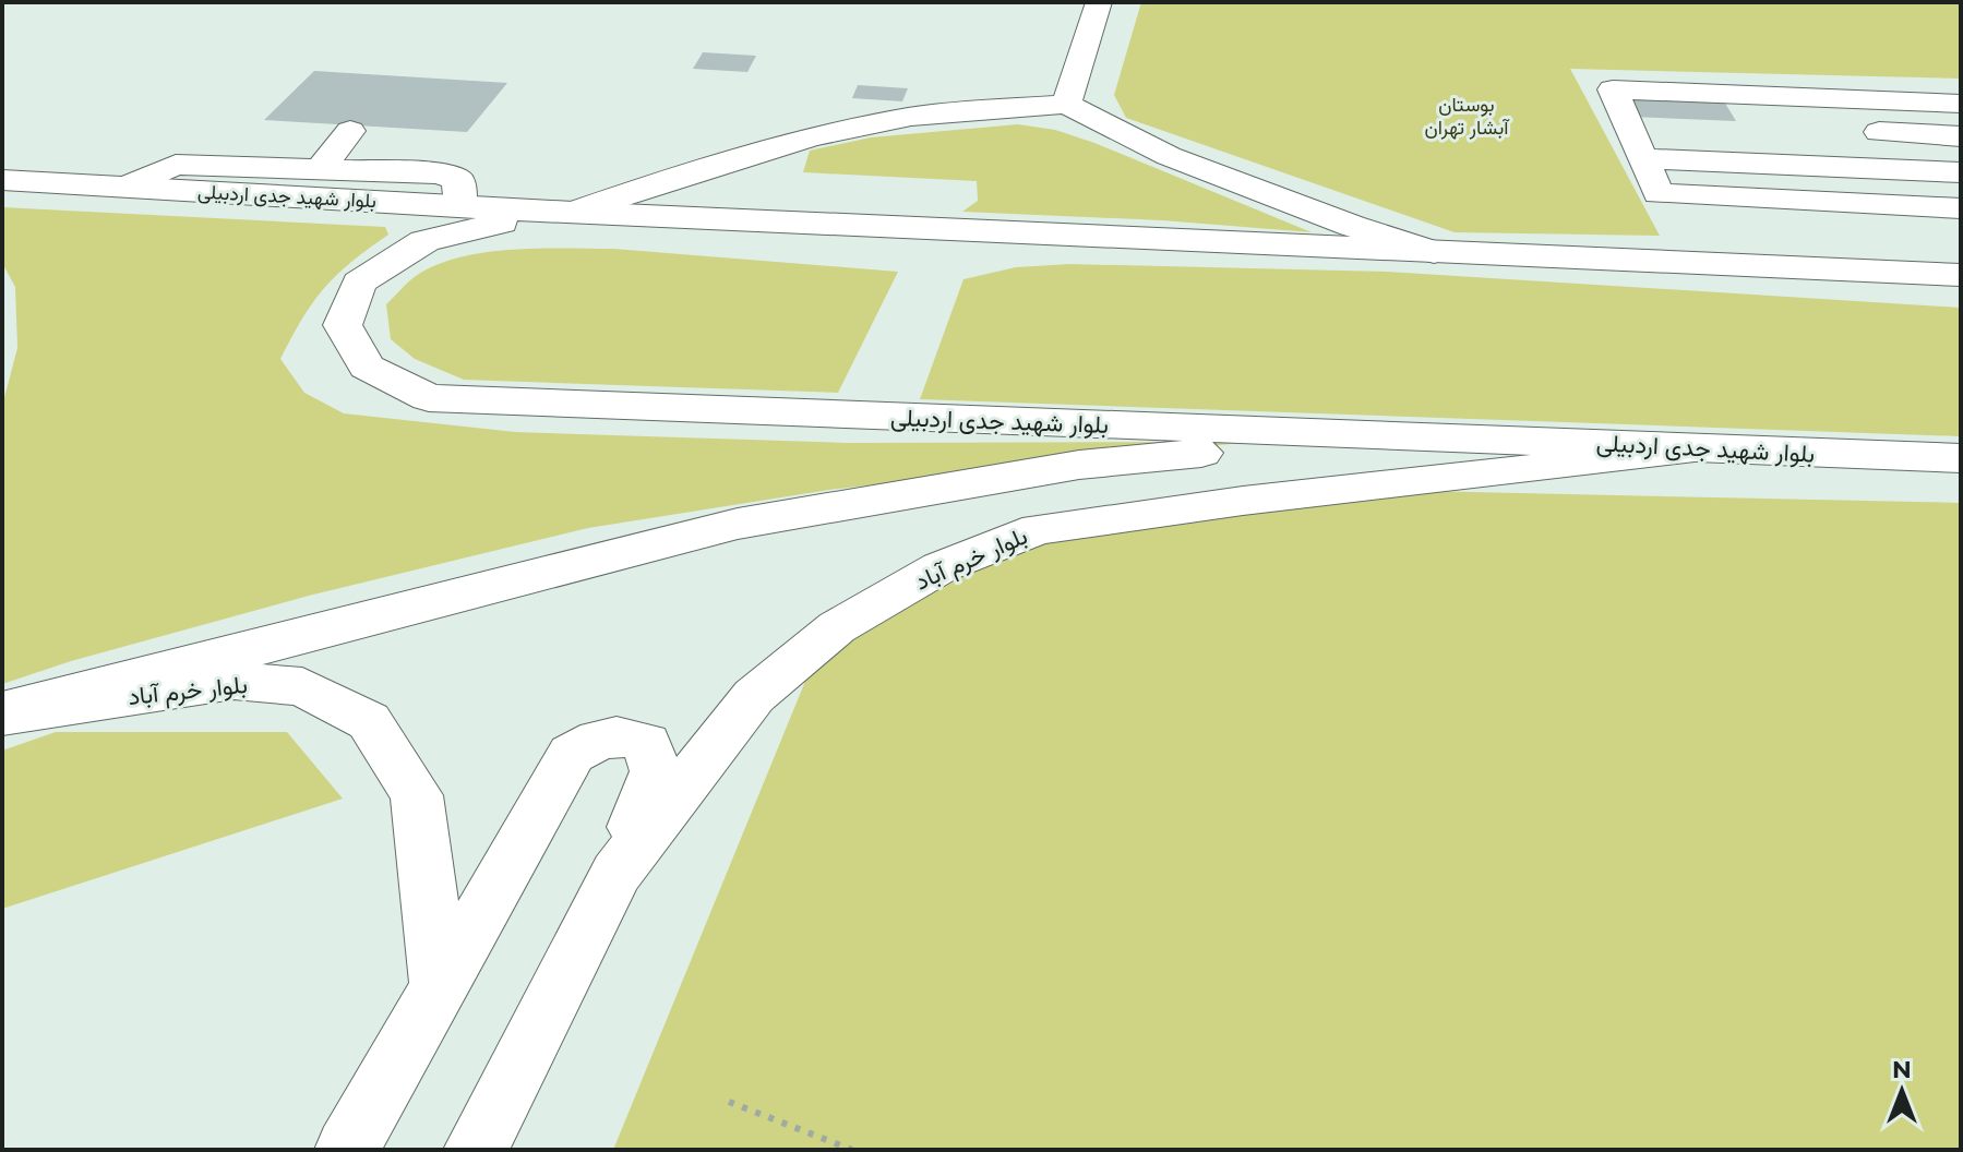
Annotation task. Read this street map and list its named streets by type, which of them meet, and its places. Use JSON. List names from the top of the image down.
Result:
{
  "streets": {
    "main road": ["بلوار شهید جدی اردبیلی"],
    "street": ["بلوار خرم آباد"]
  },
  "crossings": [
    ["بلوار شهید جدی اردبیلی", "بلوار خرم آباد"]
  ],
  "parks": ["بوستان آبشار تهران"],
  "north": "top"
}
